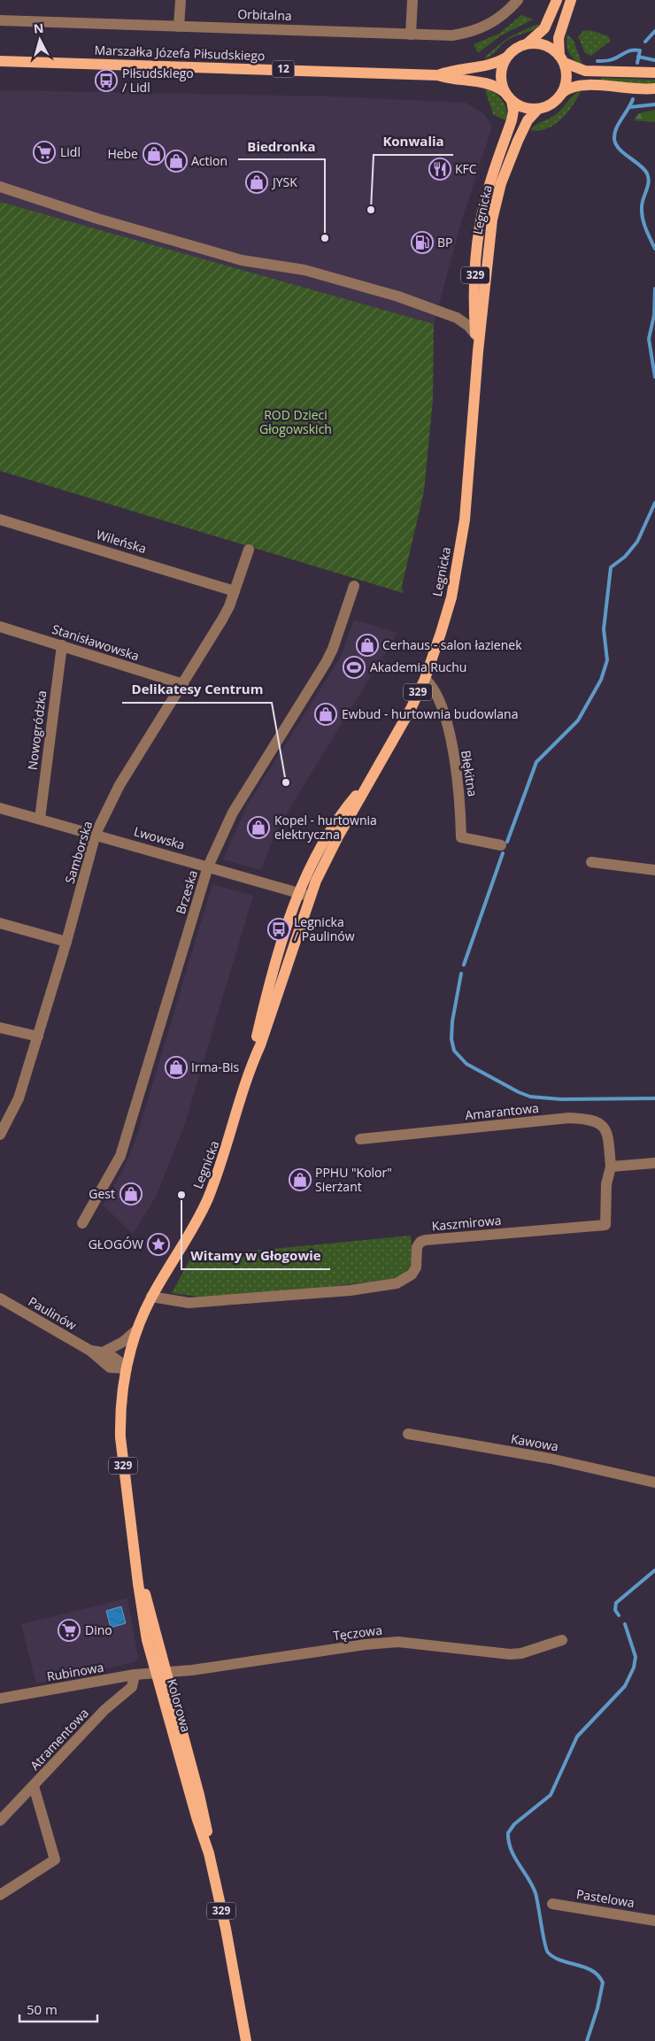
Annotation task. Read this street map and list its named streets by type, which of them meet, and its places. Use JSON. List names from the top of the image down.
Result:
{
  "streets": {
    "main road": [
      "Marszałka Józefa Piłsudskiego",
      "12",
      "Legnicka",
      "329",
      "Kolorowa"
    ],
    "street": [
      "Orbitalna",
      "Wileńska",
      "Stanisławowska",
      "Nowogródzka",
      "Błękitna",
      "Lwowska",
      "Samborska",
      "Brzeska",
      "Amarantowa",
      "Kaszmirowa",
      "Paulinów",
      "Kawowa",
      "Tęczowa",
      "Rubinowa",
      "Atramentowa",
      "Pastelowa"
    ]
  },
  "crossings": [
    ["Marszałka Józefa Piłsudskiego", "12"],
    ["Marszałka Józefa Piłsudskiego", "Legnicka"],
    ["12", "Legnicka"],
    ["Legnicka", "Błękitna"],
    ["Legnicka", "Lwowska"],
    ["Legnicka", "Kaszmirowa"],
    ["Legnicka", "Paulinów"],
    ["Legnicka", "Kolorowa"],
    ["Wileńska", "Samborska"],
    ["Stanisławowska", "Nowogródzka"],
    ["Stanisławowska", "Samborska"],
    ["Nowogródzka", "Lwowska"],
    ["Lwowska", "Samborska"],
    ["Lwowska", "Brzeska"],
    ["Amarantowa", "Kaszmirowa"],
    ["Paulinów", "Kolorowa"],
    ["Tęczowa", "Rubinowa"],
    ["Tęczowa", "Kolorowa"],
    ["Rubinowa", "Kolorowa"],
    ["Rubinowa", "Atramentowa"]
  ],
  "parks": ["ROD Dzieci Głogowskich"],
  "places": {
    "bus stop": ["Piłsudskiego / Lidl", "Legnicka / Paulinów"],
    "supermarket": ["Lidl", "Dino"],
    "shop": [
      "Hebe",
      "Action",
      "JYSK",
      "Cerhaus - salon łazienek",
      "Ewbud - hurtownia budowlana",
      "Kopel - hurtownia elektryczna",
      "Irma-Bis",
      "PPHU \"Kolor\" Sierżant",
      "Gest"
    ],
    "restaurant": ["KFC"],
    "other": [
      "Konwalia",
      "Biedronka",
      "Delikatesy Centrum",
      "Witamy w Głogowie"
    ],
    "fuel station": ["BP"],
    "sports": ["Akademia Ruchu"],
    "place": ["GŁOGÓW"]
  },
  "scale_bar": "50 m",
  "north": "top"
}
